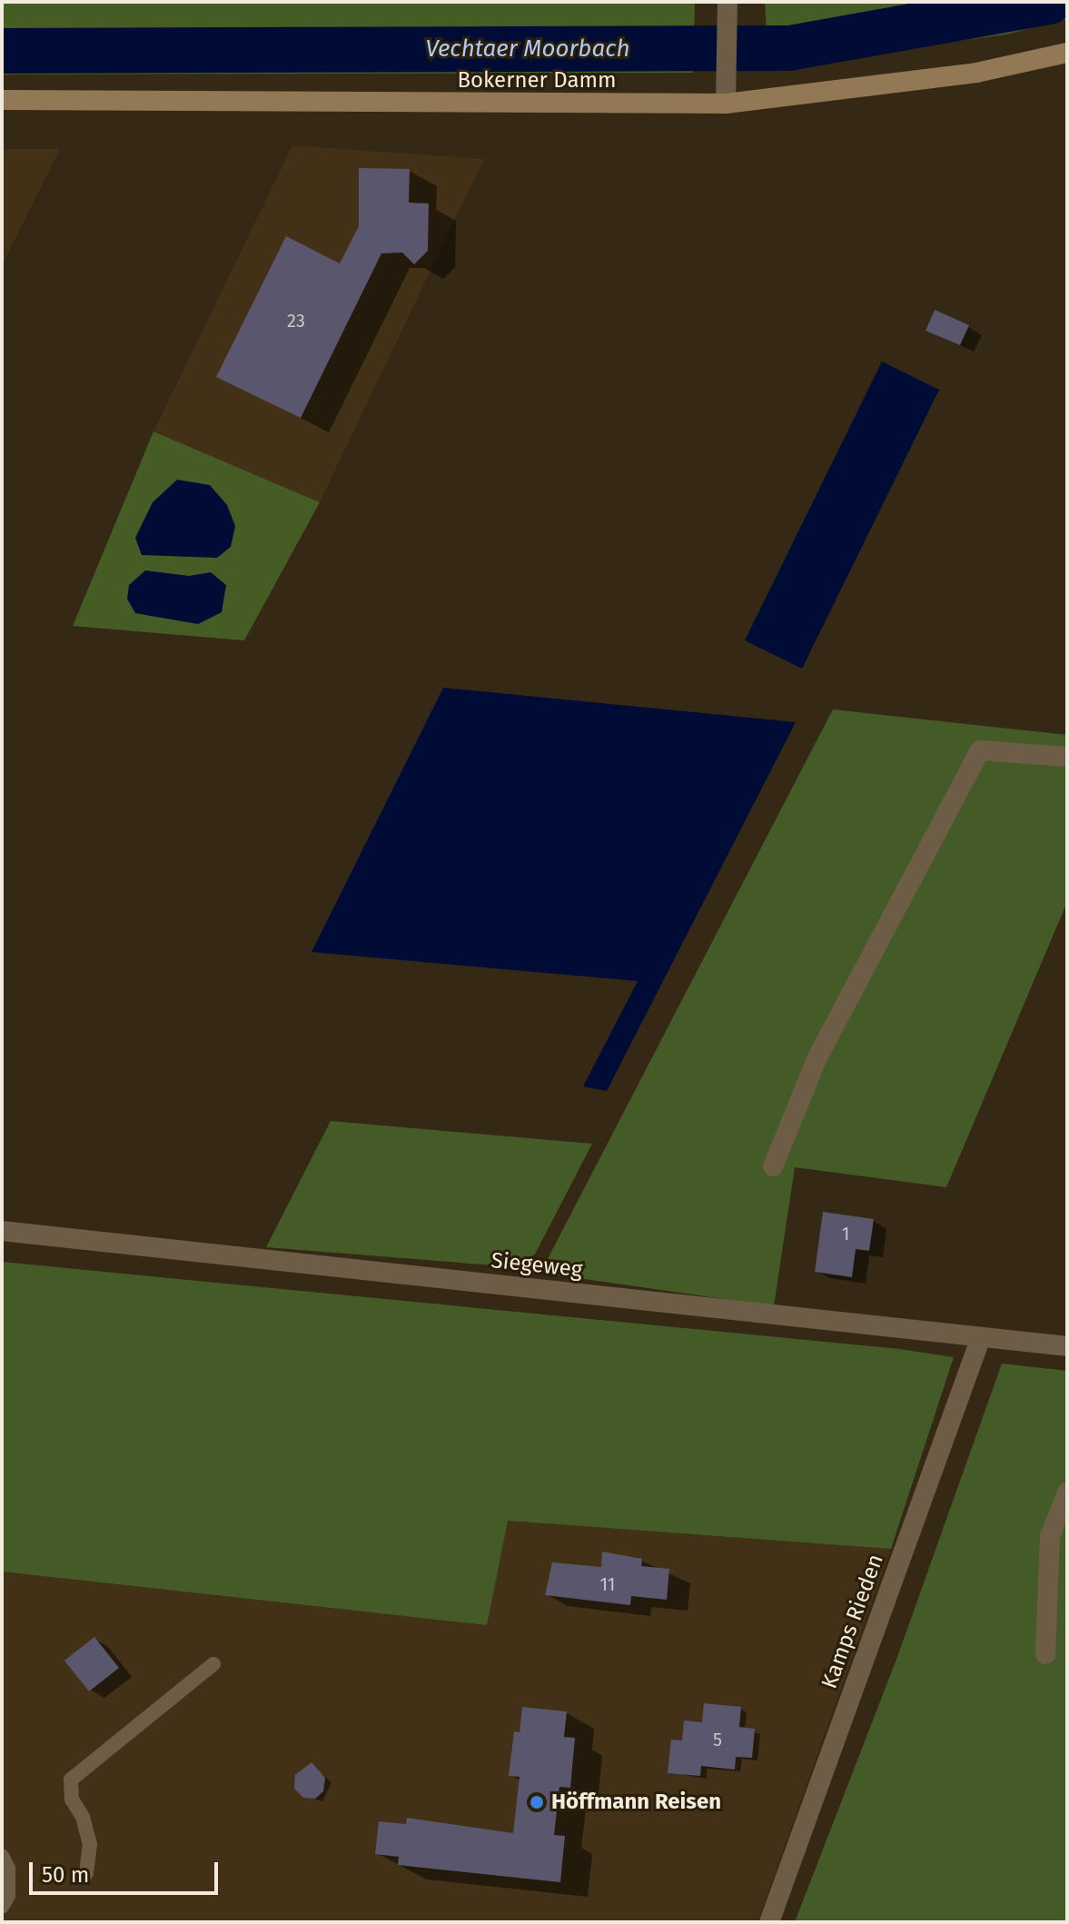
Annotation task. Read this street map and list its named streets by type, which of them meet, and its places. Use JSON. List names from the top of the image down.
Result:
{
  "streets": {
    "main road": ["Bokerner Damm"],
    "street": ["Siegeweg", "Kamps Rieden"]
  },
  "crossings": [
    ["Siegeweg", "Kamps Rieden"]
  ],
  "water": ["Vechtaer Moorbach"],
  "places": ["Höffmann Reisen"],
  "house_numbers": [
    "23",
    "1",
    "11",
    "5"
  ],
  "scale_bar": "50 m"
}
